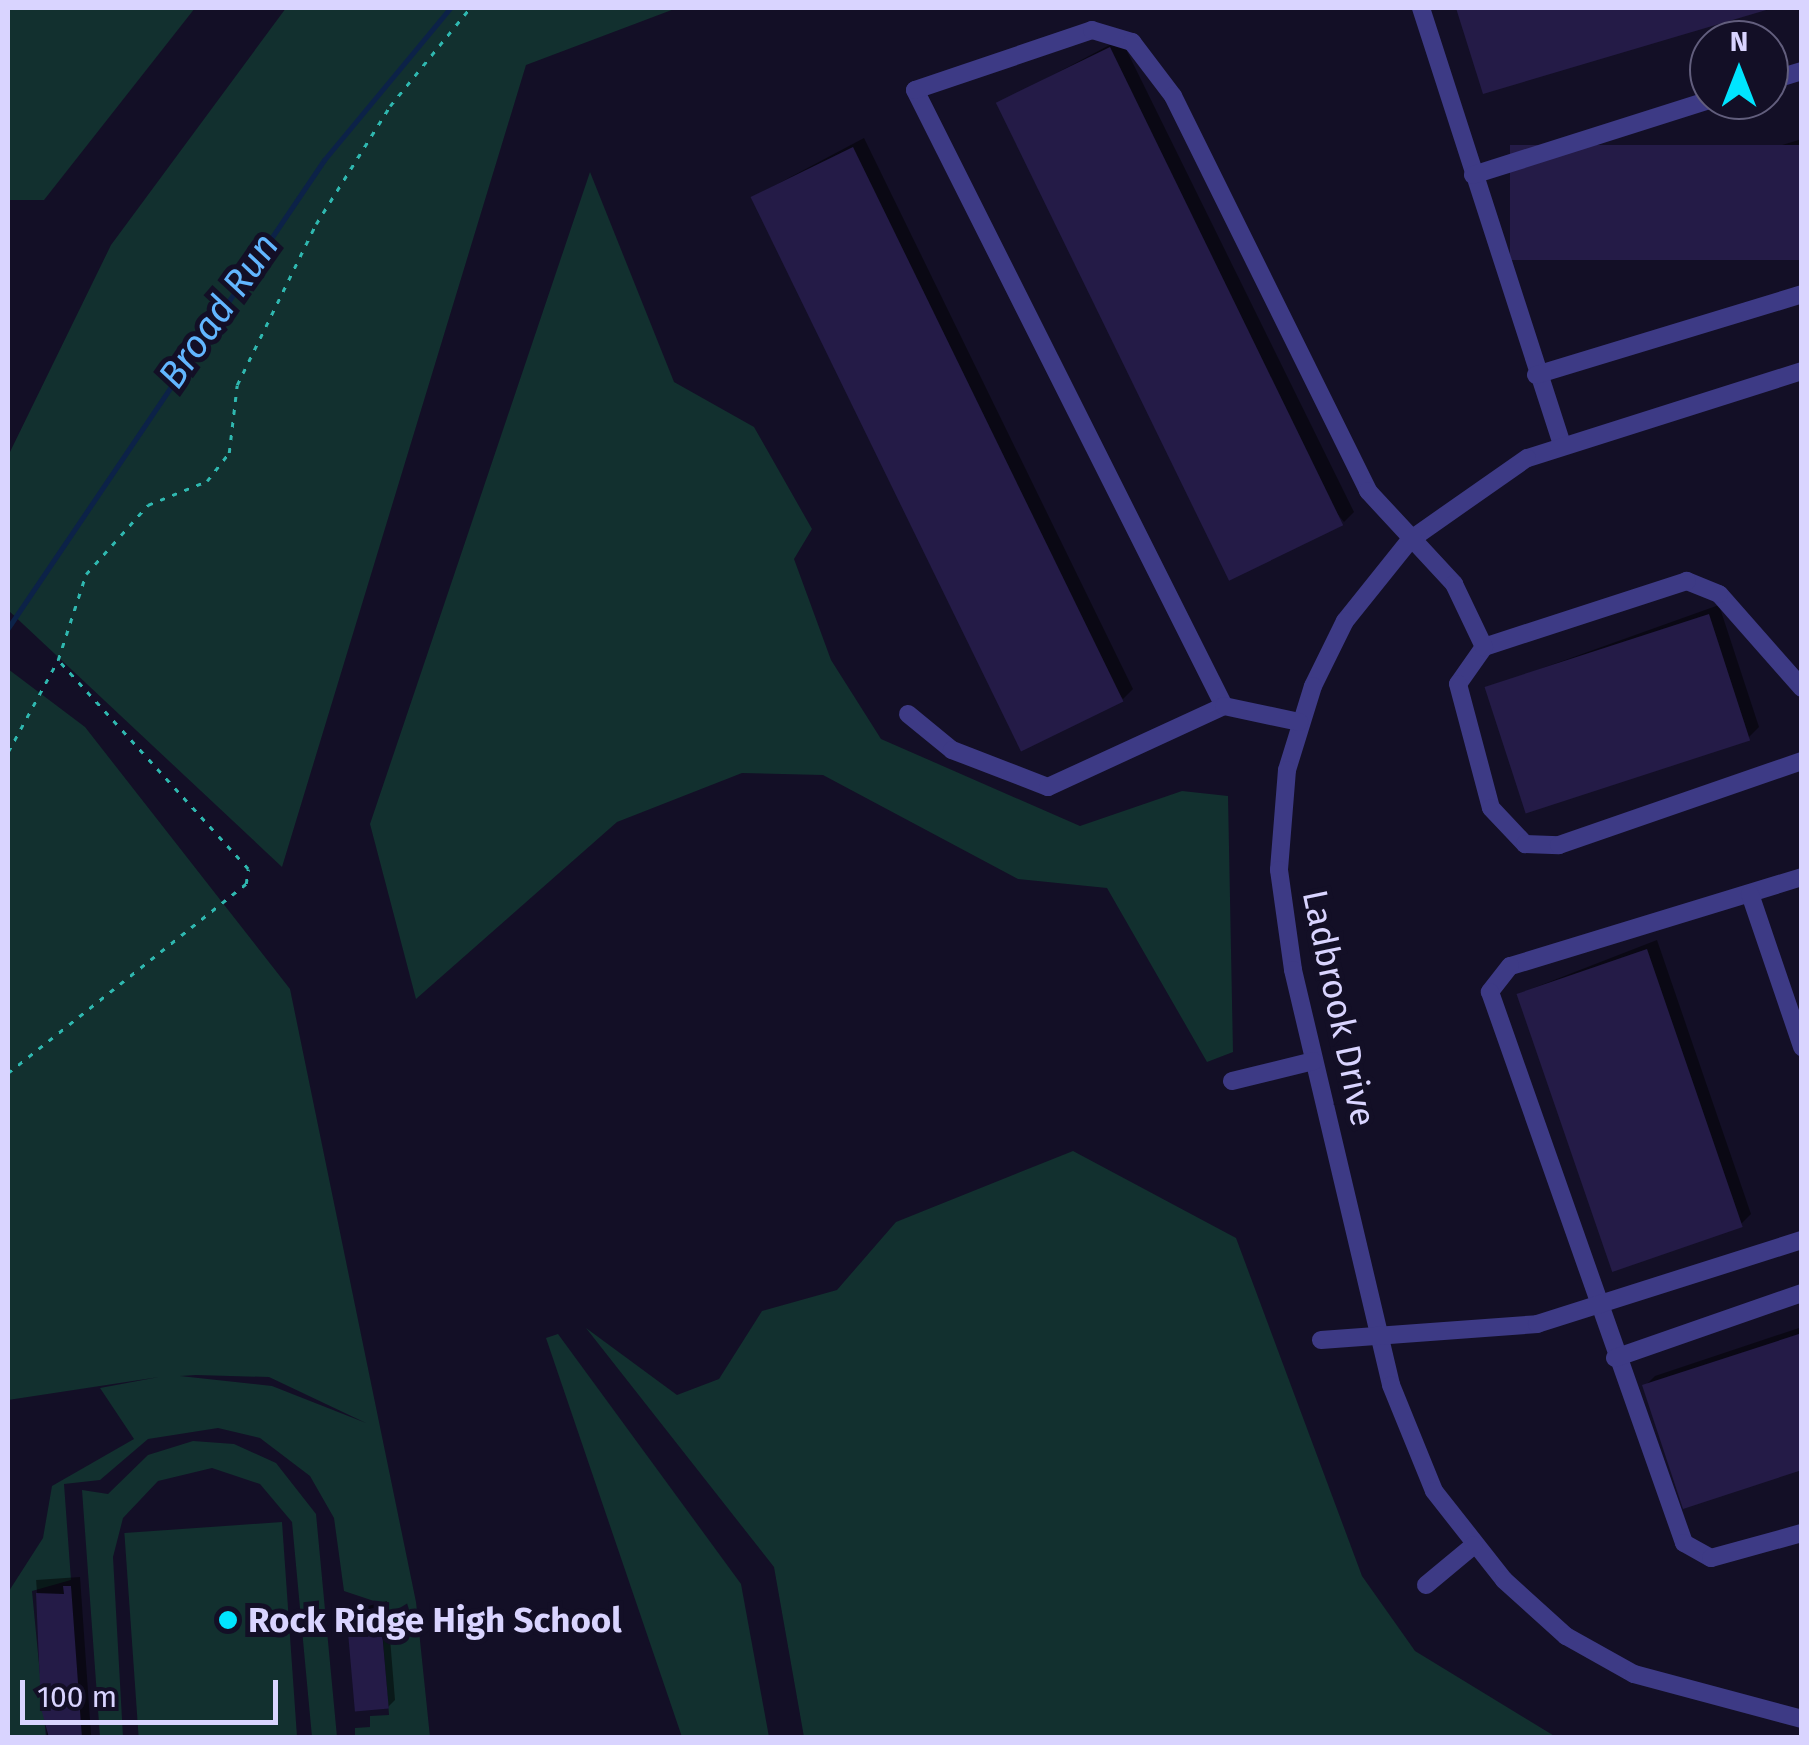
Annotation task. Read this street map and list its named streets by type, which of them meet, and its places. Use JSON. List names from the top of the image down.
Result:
{
  "streets": {
    "street": ["Ladbrook Drive"]
  },
  "water": ["Broad Run"],
  "places": ["Rock Ridge High School"],
  "scale_bar": "100 m",
  "north": "top"
}
